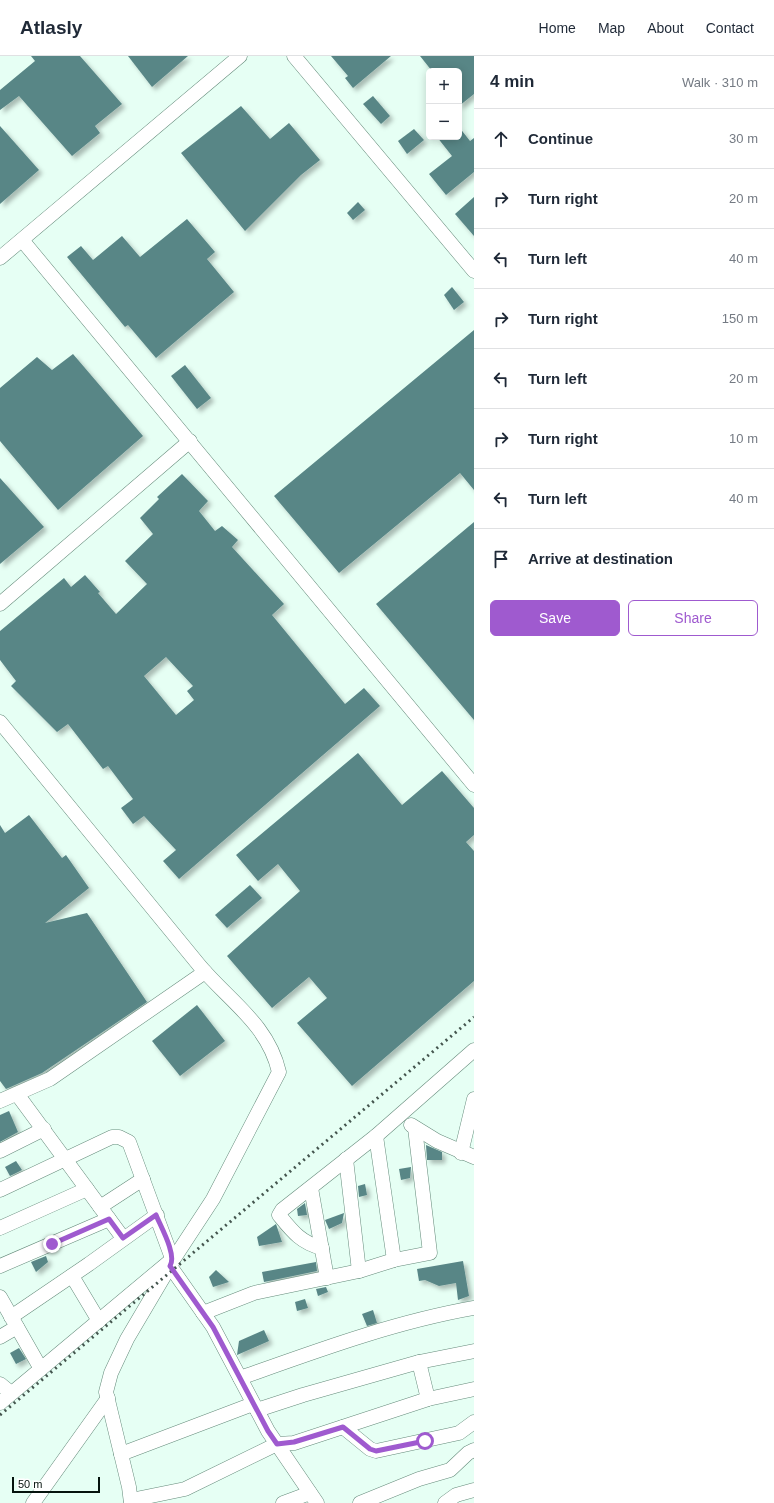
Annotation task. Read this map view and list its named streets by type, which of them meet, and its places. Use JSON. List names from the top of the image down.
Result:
{
  "scale_bar": "50 m",
  "page": {
    "header": "Atlasly",
    "nav": [
      "Home",
      "Map",
      "About",
      "Contact"
    ],
    "heading": ["4 min", "Walk · 310 m"],
    "map_buttons": ["+", "−"],
    "list": [
      ["Continue", "30 m"],
      ["Turn right", "20 m"],
      ["Turn left", "40 m"],
      ["Turn right", "150 m"],
      ["Turn left", "20 m"],
      ["Turn right", "10 m"],
      ["Turn left", "40 m"],
      "Arrive at destination"
    ],
    "buttons": ["Save", "Share"],
    "scale": "50 m"
  }
}
